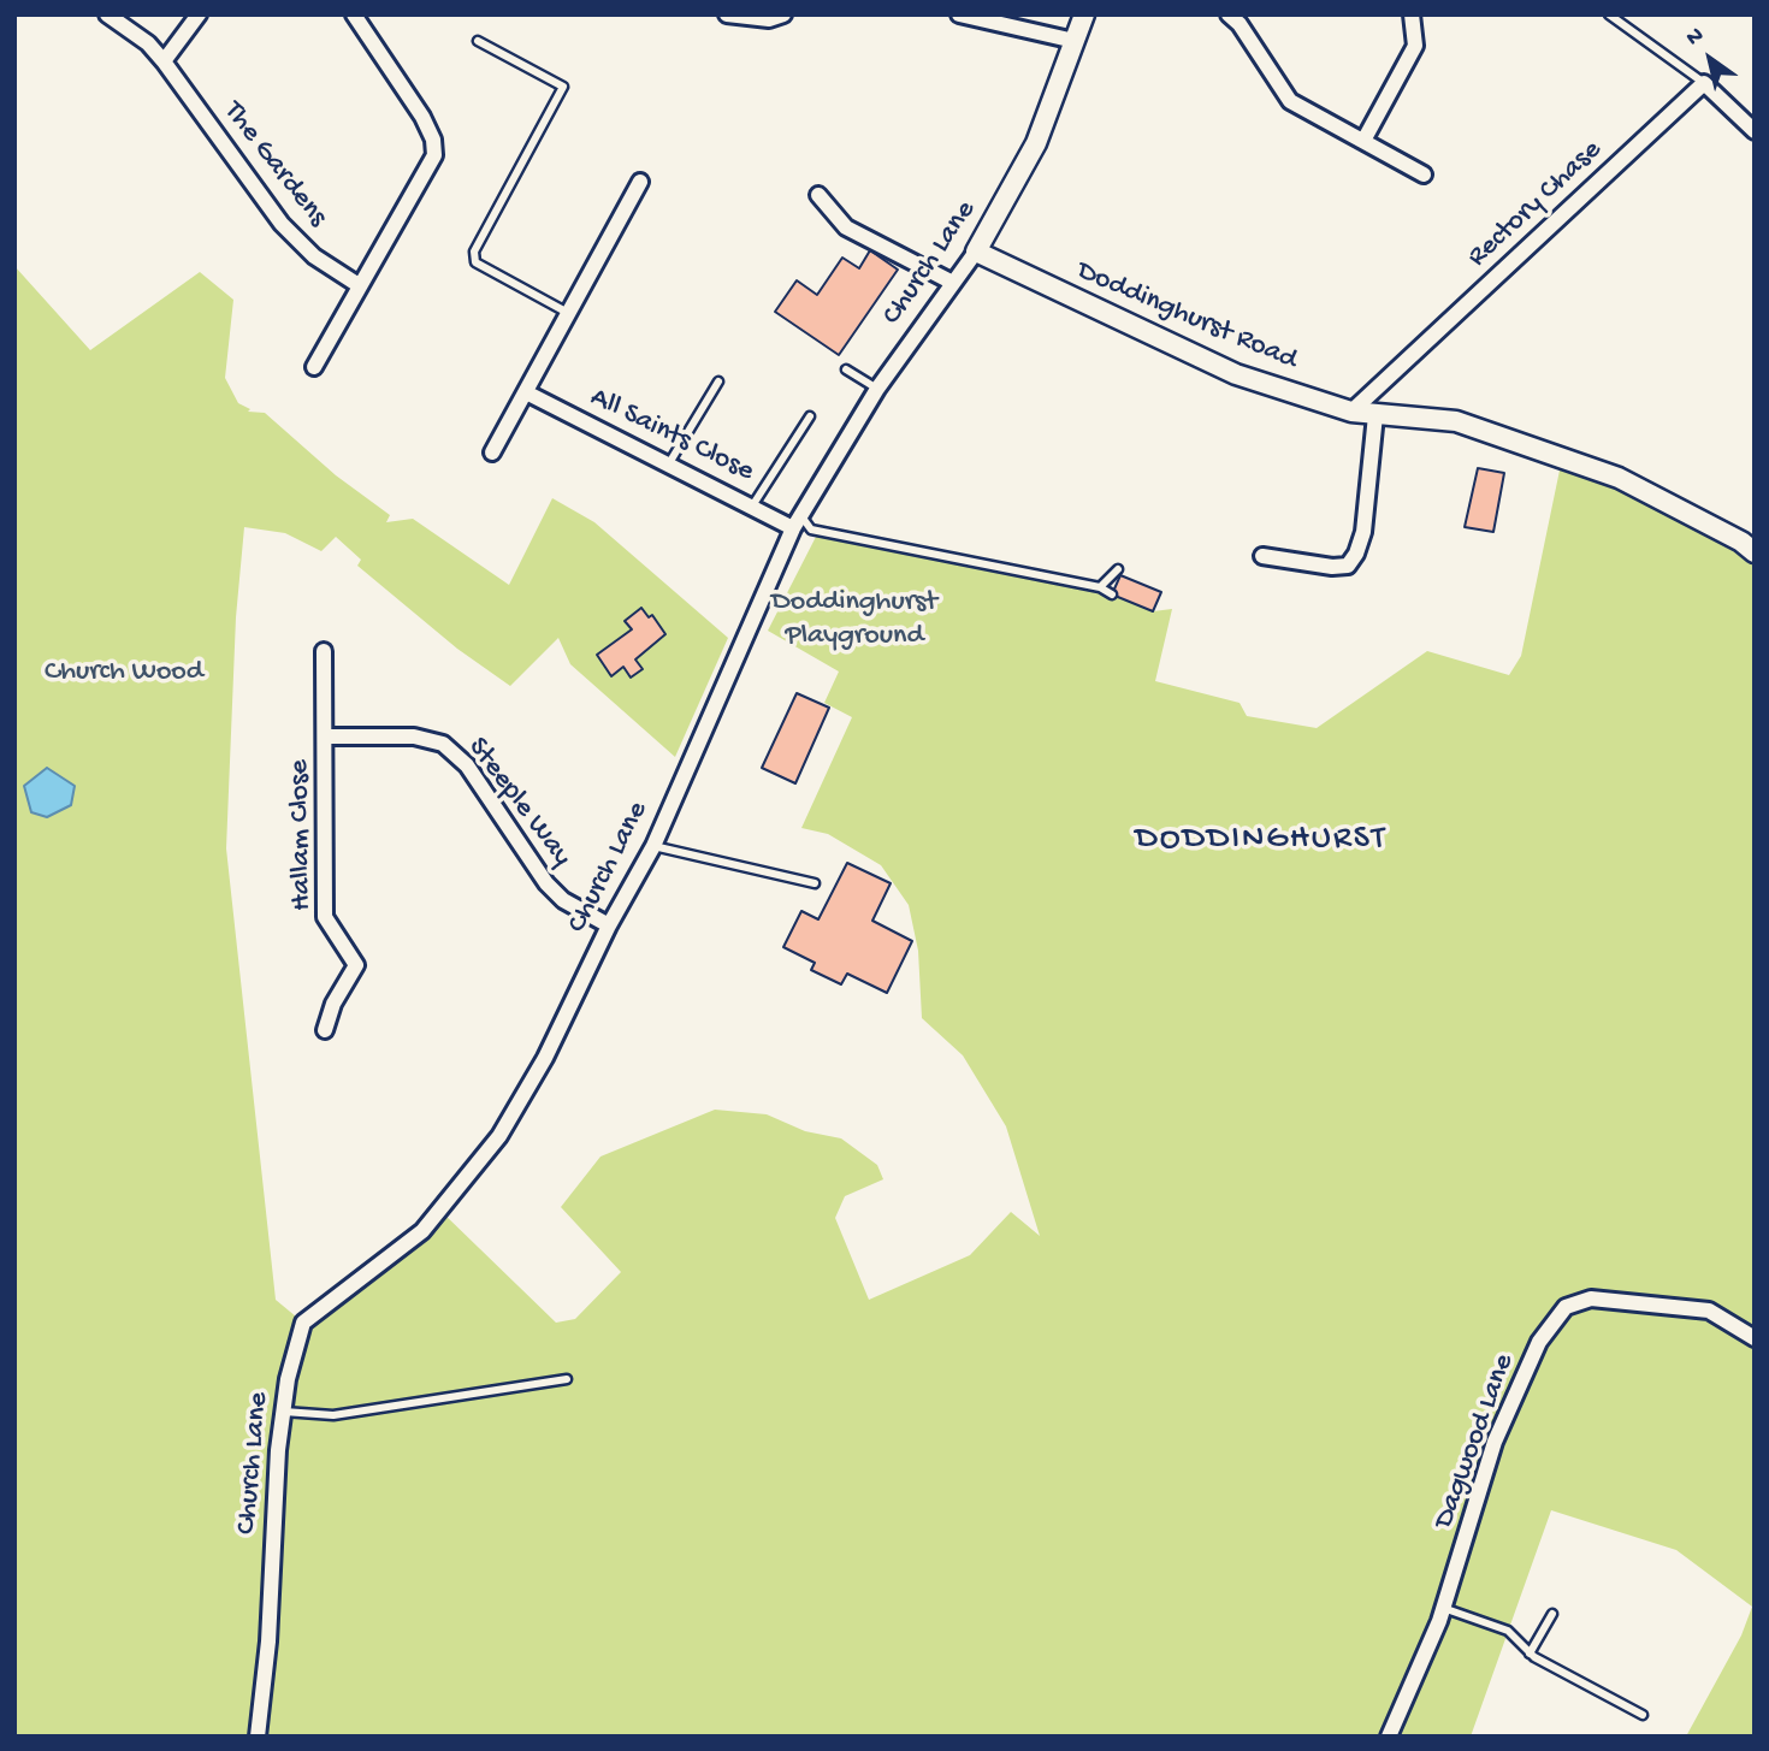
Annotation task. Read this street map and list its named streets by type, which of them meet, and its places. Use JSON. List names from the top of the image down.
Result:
{
  "streets": {
    "street": [
      "The Gardens",
      "Rectory Chase",
      "Church Lane",
      "Doddinghurst Road",
      "All Saints Close",
      "Steeple Way",
      "Hallam Close",
      "Dagwood Lane"
    ]
  },
  "crossings": [
    ["Rectory Chase", "Doddinghurst Road"],
    ["Church Lane", "Doddinghurst Road"],
    ["Church Lane", "All Saints Close"],
    ["Church Lane", "Steeple Way"],
    ["Steeple Way", "Hallam Close"]
  ],
  "districts": ["DODDINGHURST"],
  "parks": ["Doddinghurst Playground", "Church Wood"],
  "north": "top left"
}
